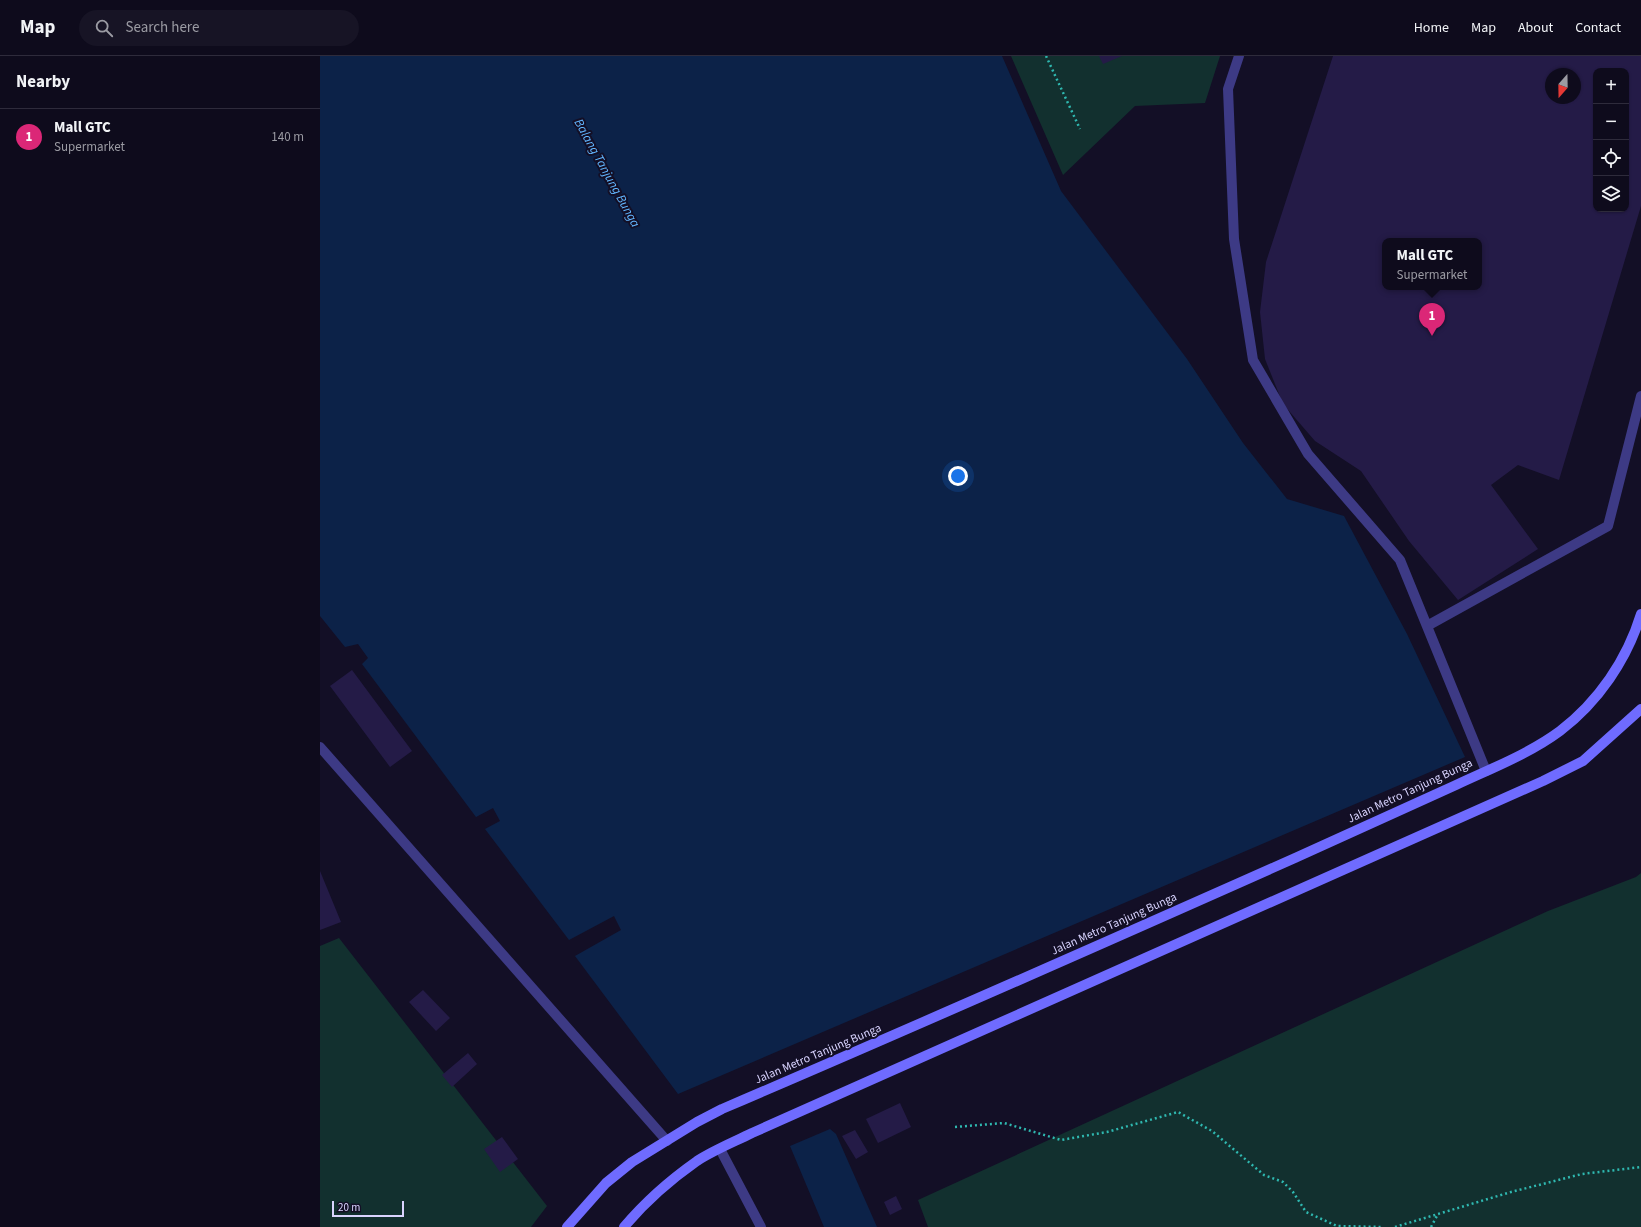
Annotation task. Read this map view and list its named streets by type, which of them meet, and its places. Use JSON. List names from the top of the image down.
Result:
{
  "streets": {
    "main road": ["Jalan Metro Tanjung Bunga"]
  },
  "water": ["Balang Tanjung Bunga"],
  "scale_bar": "20 m",
  "north": "bottom",
  "page": {
    "header": "Map",
    "search": "Search here",
    "nav": [
      "Home",
      "Map",
      "About",
      "Contact"
    ],
    "heading": "Nearby",
    "map_buttons": ["+", "−"],
    "list": [
      {
        "mark": "1",
        "name": "Mall GTC",
        "note": "Supermarket",
        "value": "140 m"
      }
    ],
    "popup": ["Mall GTC", "Supermarket"],
    "pins": "1",
    "scale": "20 m"
  }
}
